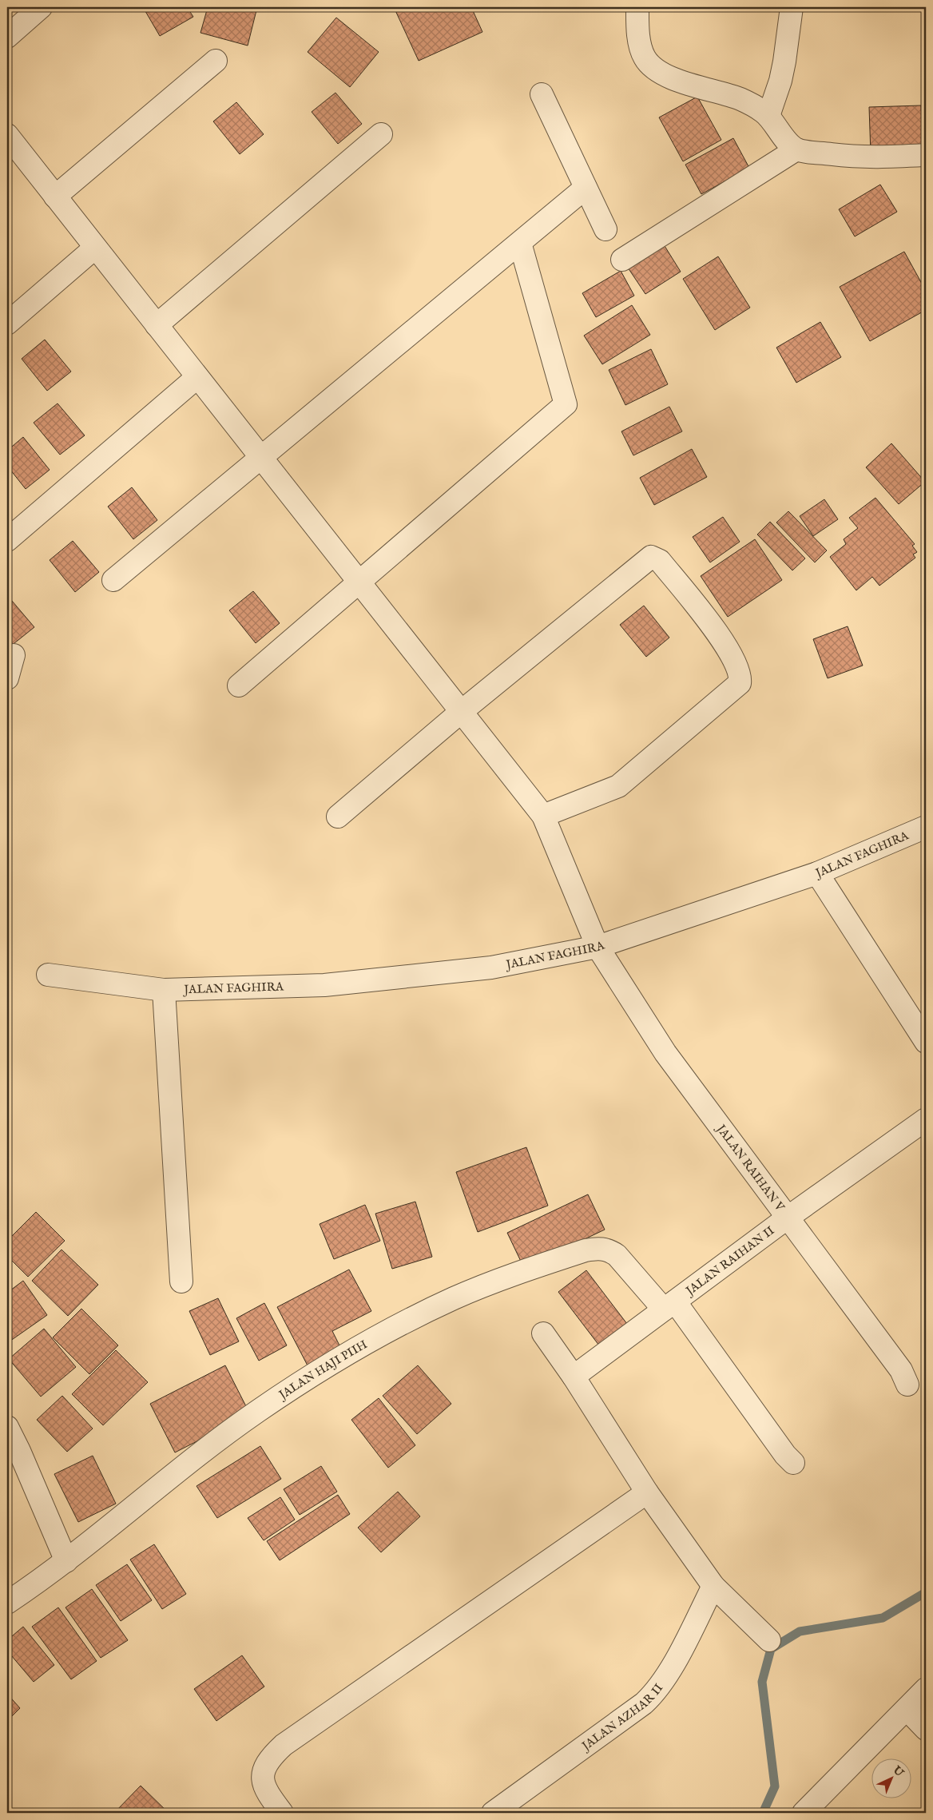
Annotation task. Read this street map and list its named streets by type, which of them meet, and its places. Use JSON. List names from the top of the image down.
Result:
{
  "streets": {
    "street": [
      "JALAN FAGHIRA",
      "JALAN RAIHAN V",
      "JALAN RAIHAN II",
      "JALAN HAJI PIIH",
      "JALAN AZHAR II"
    ]
  },
  "crossings": [
    ["JALAN FAGHIRA", "JALAN RAIHAN V"],
    ["JALAN RAIHAN V", "JALAN RAIHAN II"],
    ["JALAN RAIHAN II", "JALAN HAJI PIIH"]
  ],
  "north": "top right"
}
